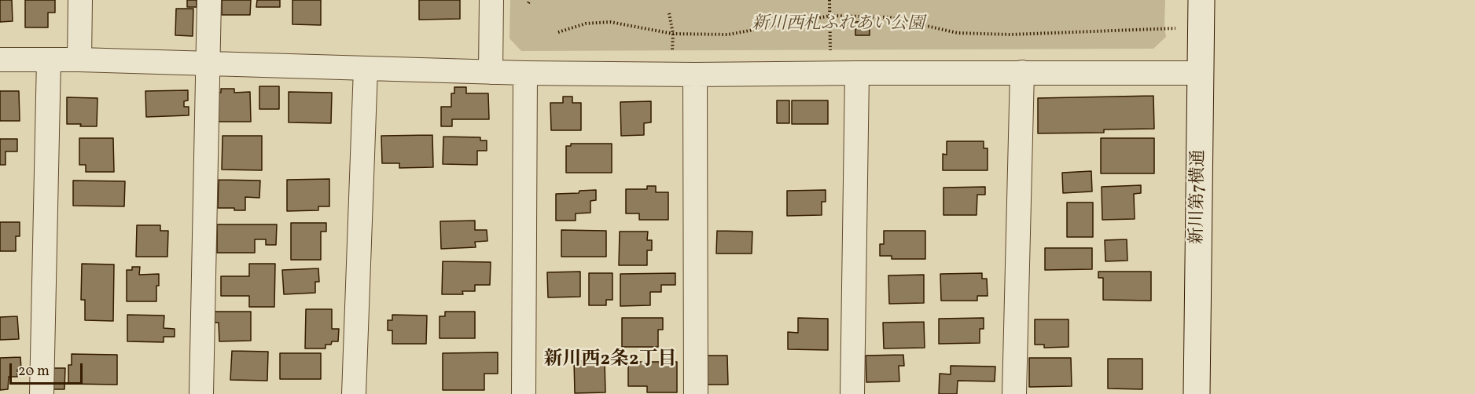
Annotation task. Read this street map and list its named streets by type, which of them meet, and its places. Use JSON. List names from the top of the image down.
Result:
{
  "streets": {
    "street": ["新川第7横通"]
  },
  "districts": ["新川西2条2丁目"],
  "parks": ["新川西札ふれあい公園"],
  "scale_bar": "20 m"
}
